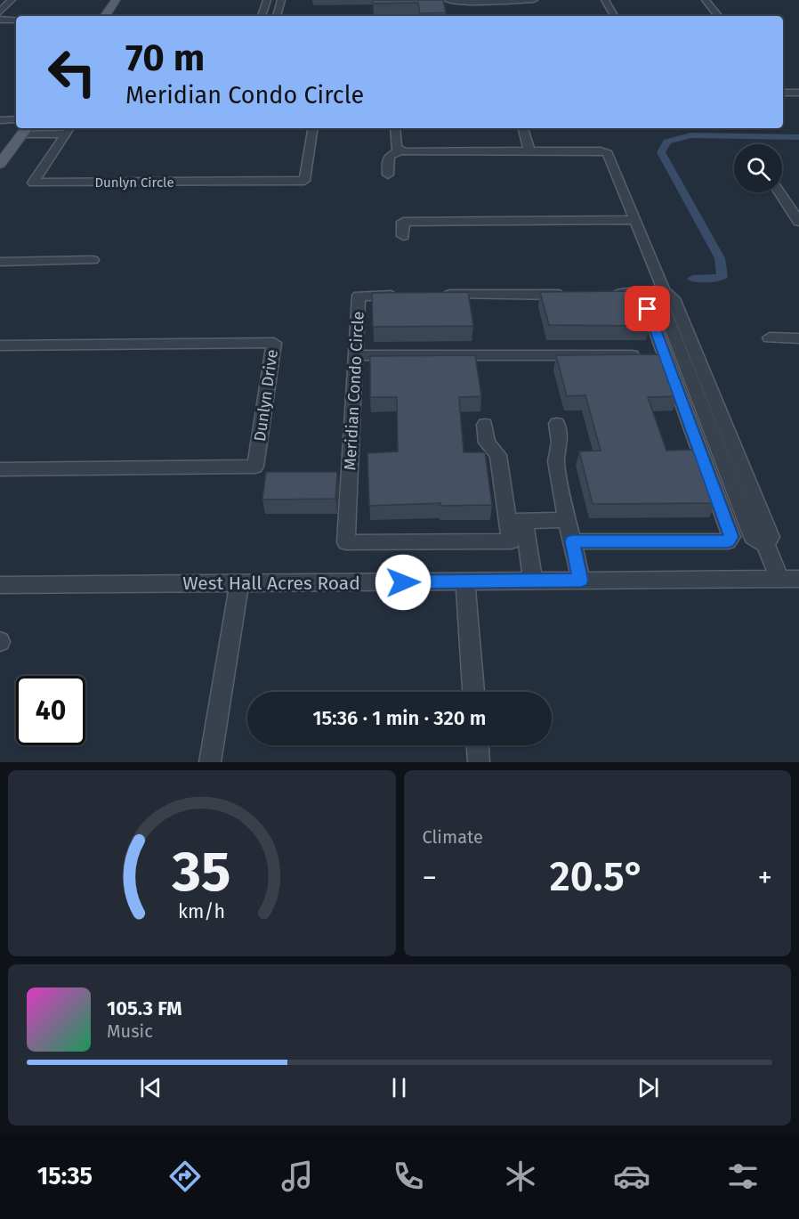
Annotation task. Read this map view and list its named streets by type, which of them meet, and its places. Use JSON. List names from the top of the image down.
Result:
{
  "streets": {
    "street": [
      "Dunlyn Circle",
      "Meridian Condo Circle",
      "Dunlyn Drive",
      "West Hall Acres Road"
    ]
  },
  "page": {
    "turn": ["70 m", "Meridian Condo Circle"],
    "limit": "40",
    "trip": "15:36 · 1 min · 320 m",
    "tile": "Climate",
    "heat": ["−", "20.5°", "+"],
    "song": ["105.3 FM", "Music"],
    "tabs": "15:35",
    "gauge": ["35", "km/h"]
  }
}
